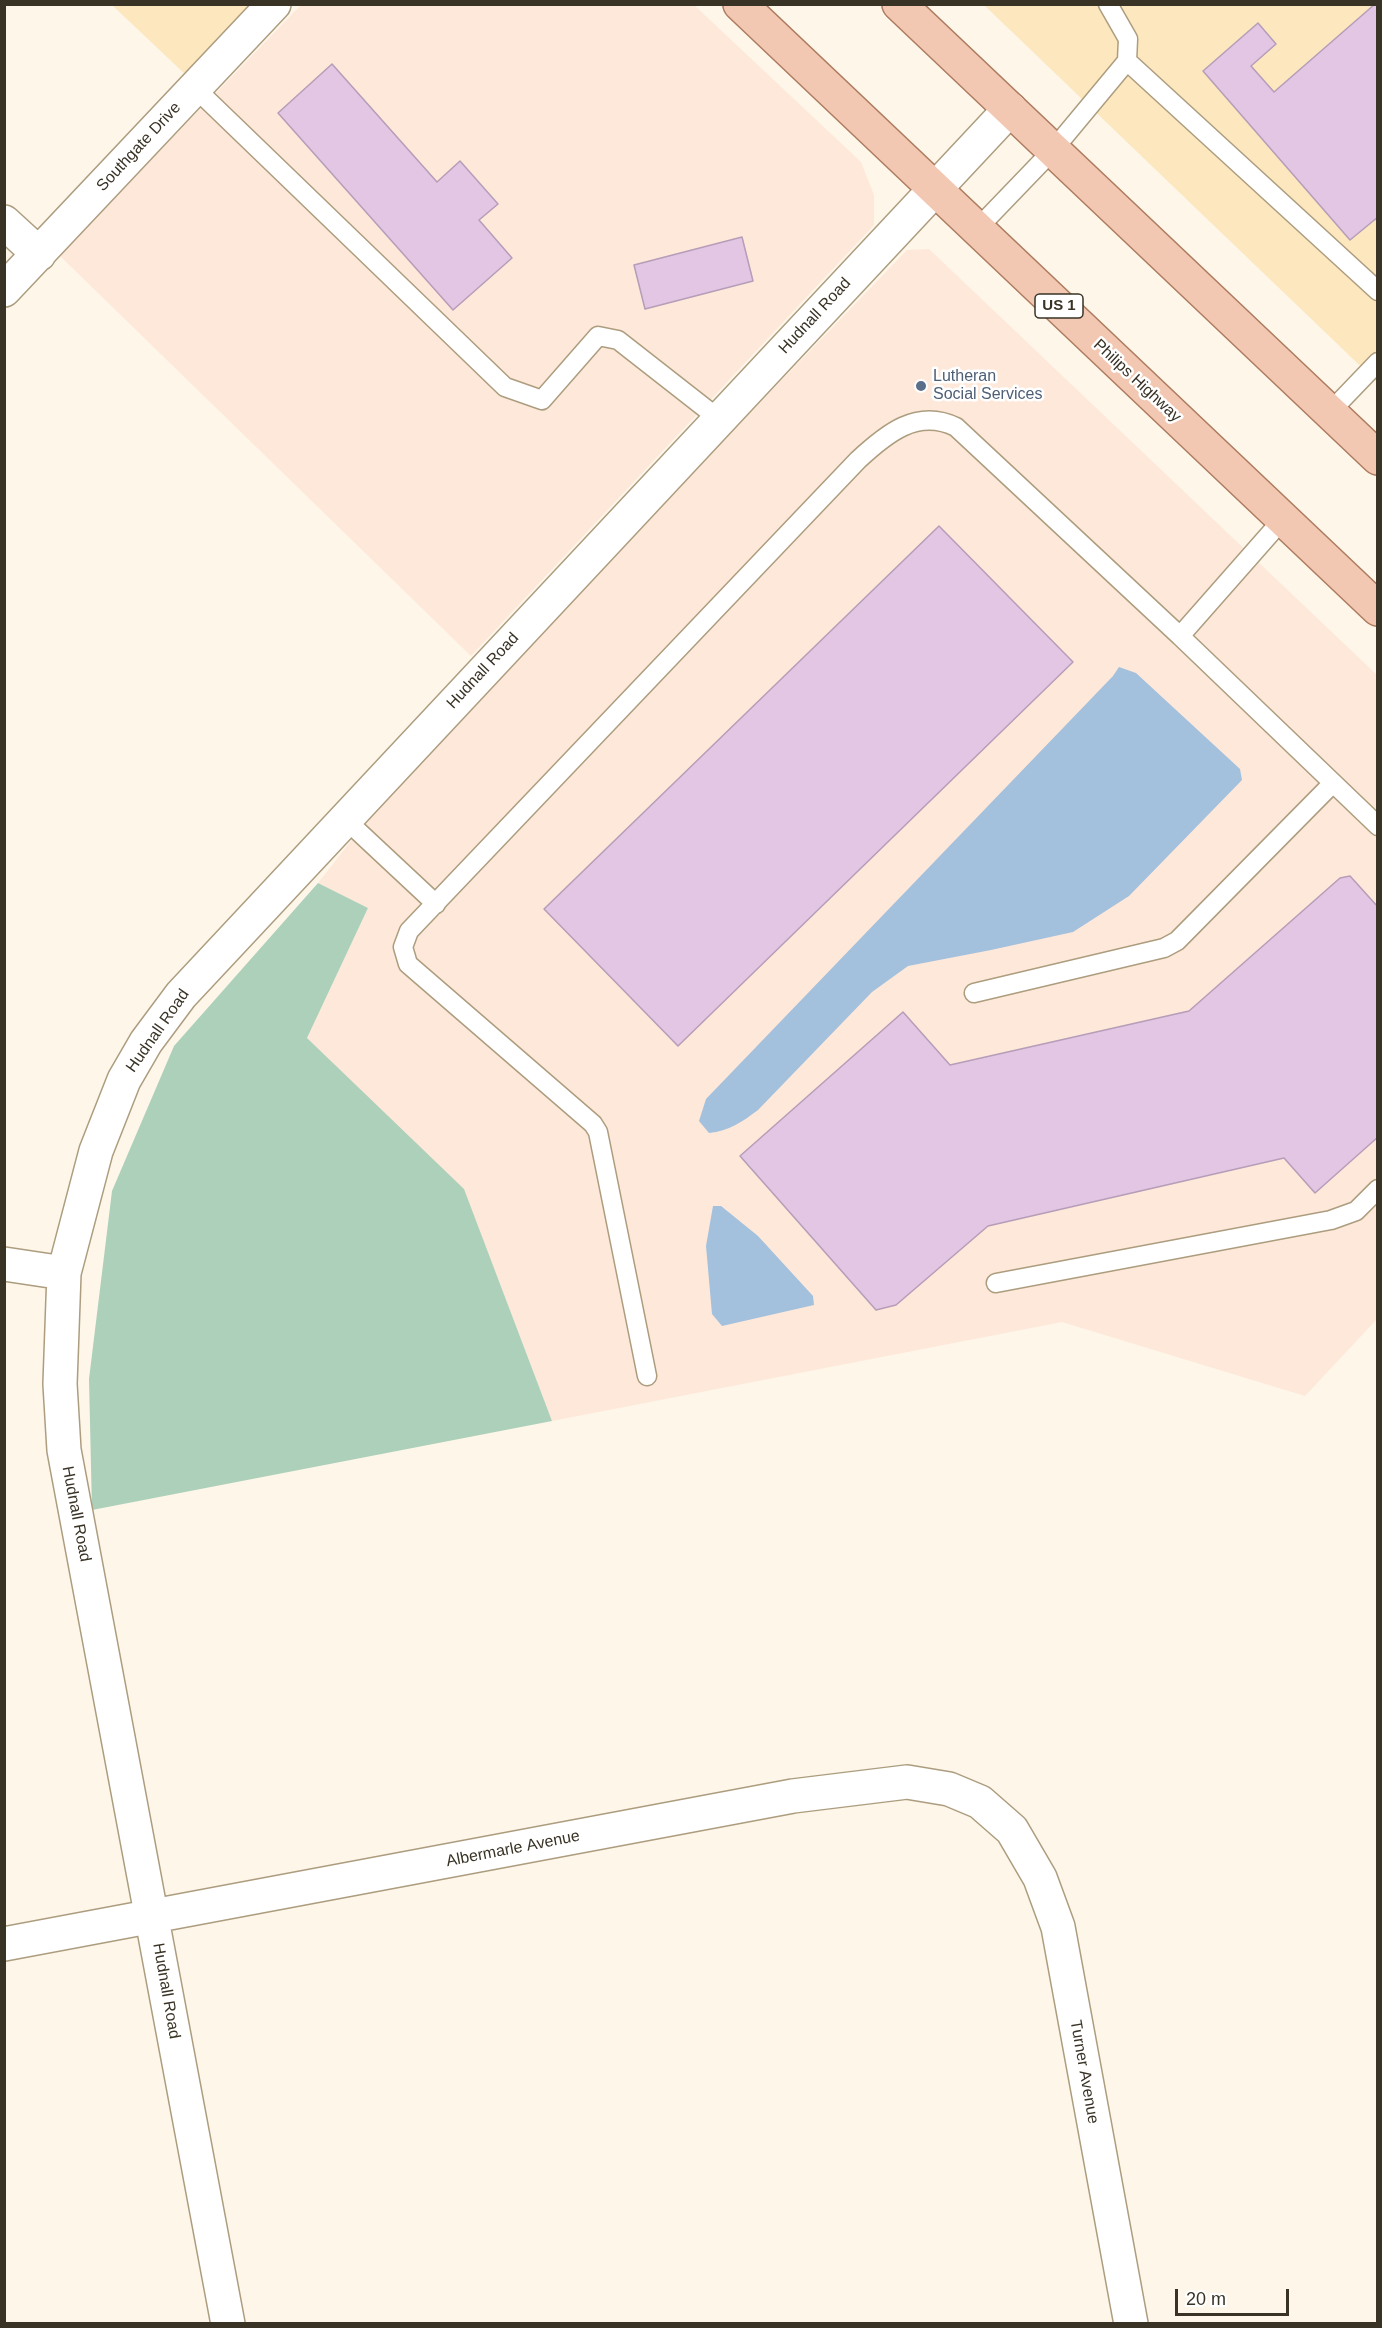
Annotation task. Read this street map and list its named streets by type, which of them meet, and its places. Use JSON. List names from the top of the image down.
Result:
{
  "streets": {
    "main road": ["US 1", "Philips Highway"],
    "street": [
      "Southgate Drive",
      "Hudnall Road",
      "Albermarle Avenue",
      "Turner Avenue"
    ]
  },
  "crossings": [
    ["Hudnall Road", "Philips Highway"],
    ["Hudnall Road", "Albermarle Avenue"],
    ["Albermarle Avenue", "Turner Avenue"]
  ],
  "places": ["Lutheran Social Services"],
  "scale_bar": "20 m"
}
